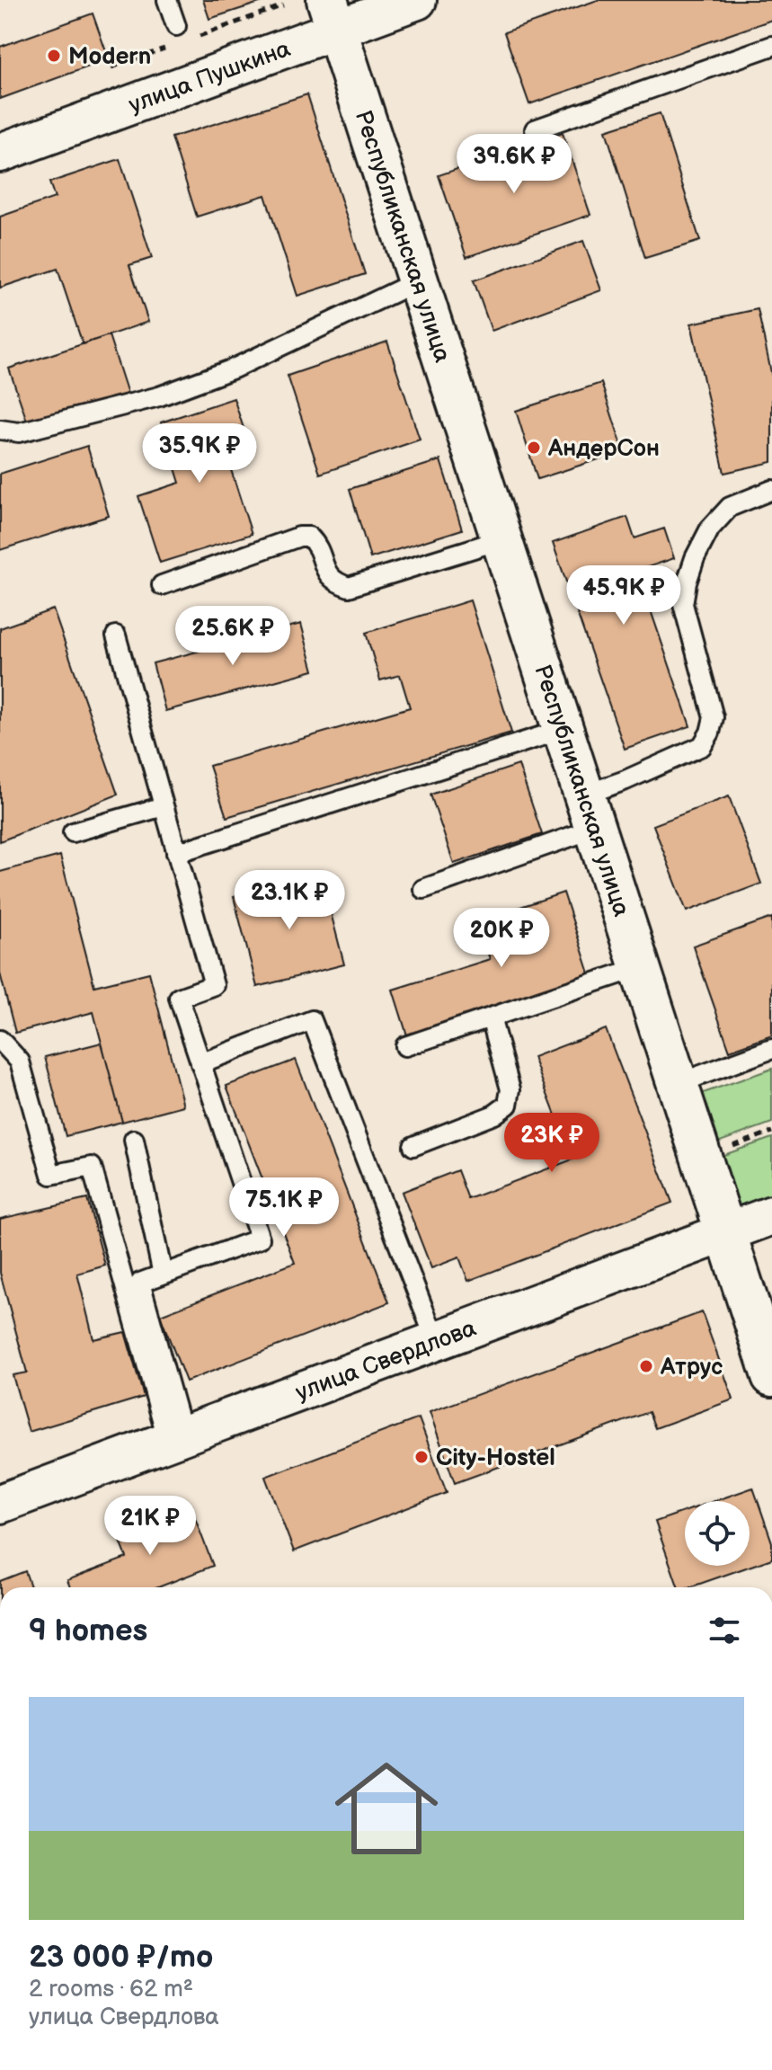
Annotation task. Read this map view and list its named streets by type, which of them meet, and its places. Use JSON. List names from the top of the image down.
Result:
{
  "streets": {
    "main road": ["Республиканская улица"],
    "street": ["улица Пушкина", "улица Свердлова"]
  },
  "crossings": [
    ["улица Пушкина", "Республиканская улица"],
    ["Республиканская улица", "улица Свердлова"]
  ],
  "places": [
    "Modern",
    "АндерСон",
    "Атрус",
    "City-Hostel"
  ],
  "page": {
    "price": [
      "39.6K ₽",
      "35.9K ₽",
      "45.9K ₽",
      "25.6K ₽",
      "23.1K ₽",
      "20K ₽",
      "23K ₽",
      "75.1K ₽",
      "21K ₽"
    ],
    "heading": "9 homes",
    "list": [
      {
        "name": "23 000 ₽/mo",
        "note": "2 rooms · 62 m² · улица Свердлова"
      }
    ]
  }
}
